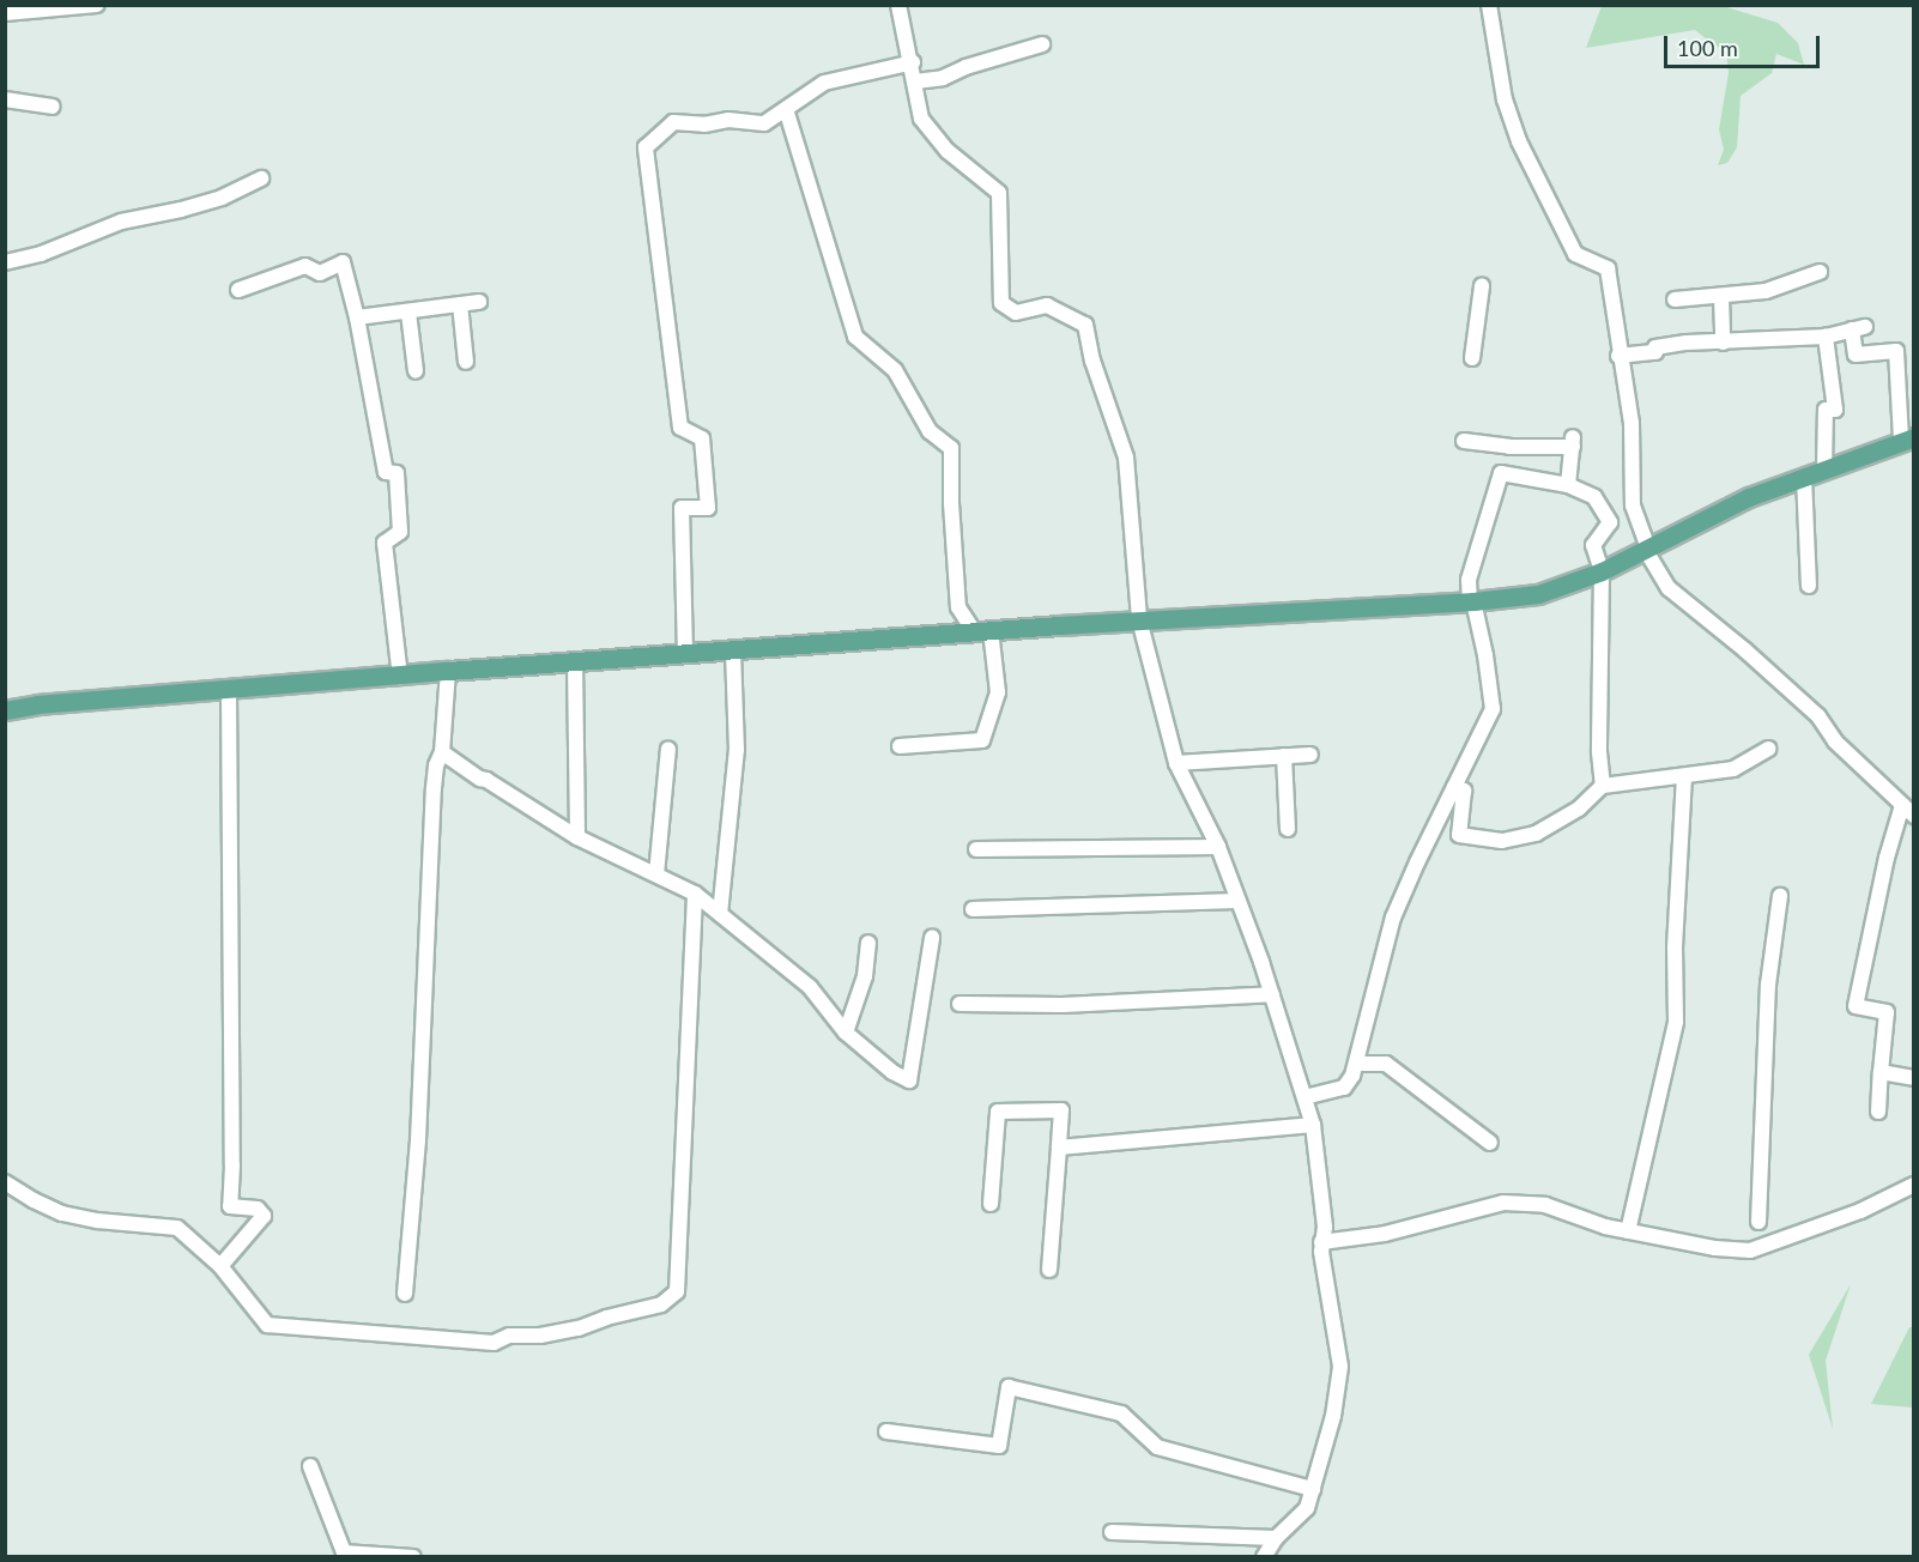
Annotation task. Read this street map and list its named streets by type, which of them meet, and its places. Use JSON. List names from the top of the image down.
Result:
{
  "scale_bar": "100 m"
}
